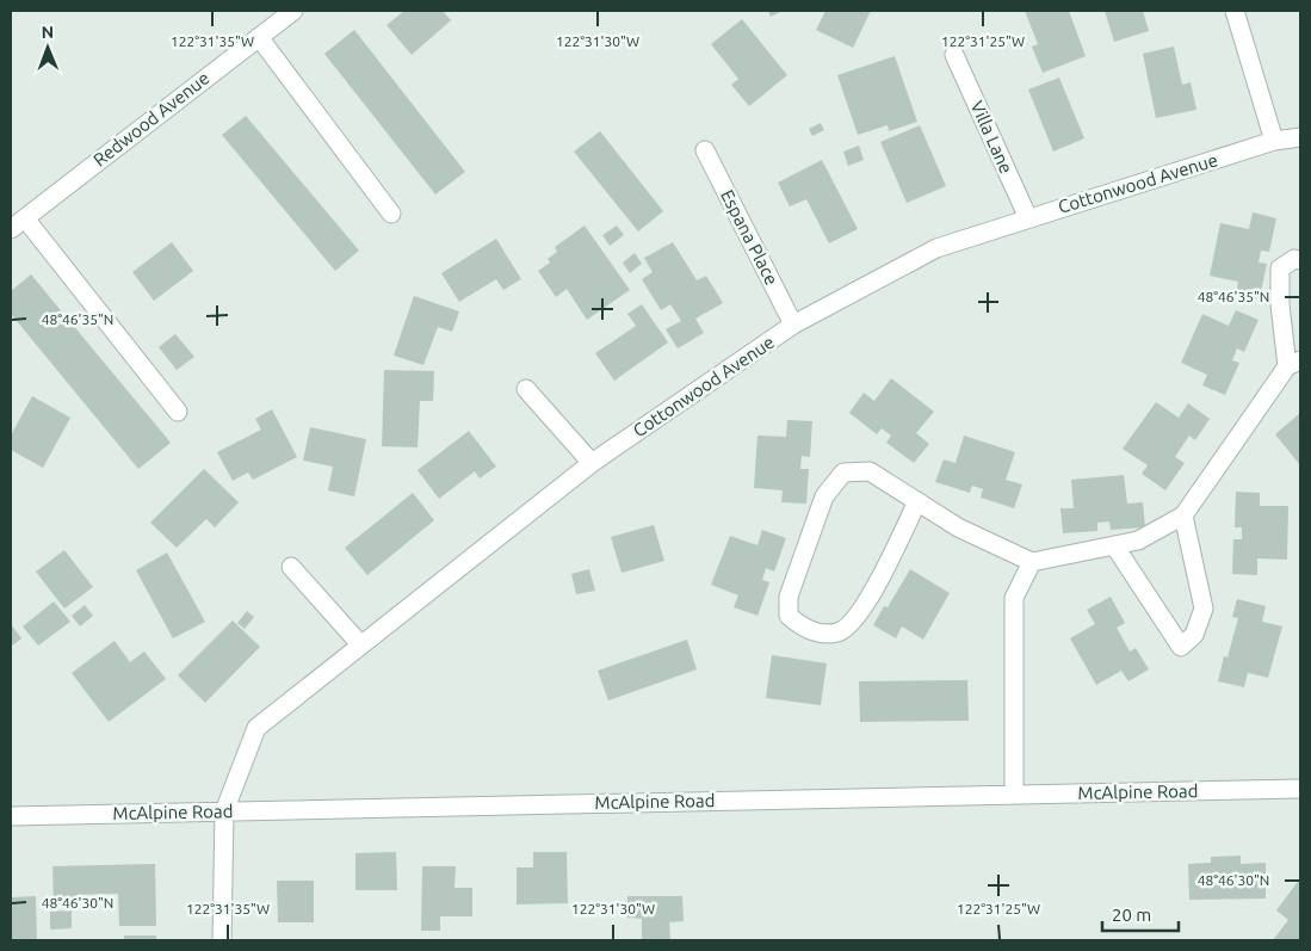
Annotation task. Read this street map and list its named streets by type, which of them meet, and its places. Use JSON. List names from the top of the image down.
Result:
{
  "streets": {
    "street": [
      "Redwood Avenue",
      "Villa Lane",
      "Cottonwood Avenue",
      "Espana Place",
      "McAlpine Road"
    ]
  },
  "crossings": [
    ["Villa Lane", "Cottonwood Avenue"],
    ["Cottonwood Avenue", "Espana Place"],
    ["Cottonwood Avenue", "McAlpine Road"]
  ],
  "scale_bar": "20 m",
  "north": "top",
  "coordinates": [
    "122°31'35\"W",
    "122°31'30\"W",
    "122°31'25\"W",
    "48°46'35\"N",
    "48°46'30\"N"
  ]
}
